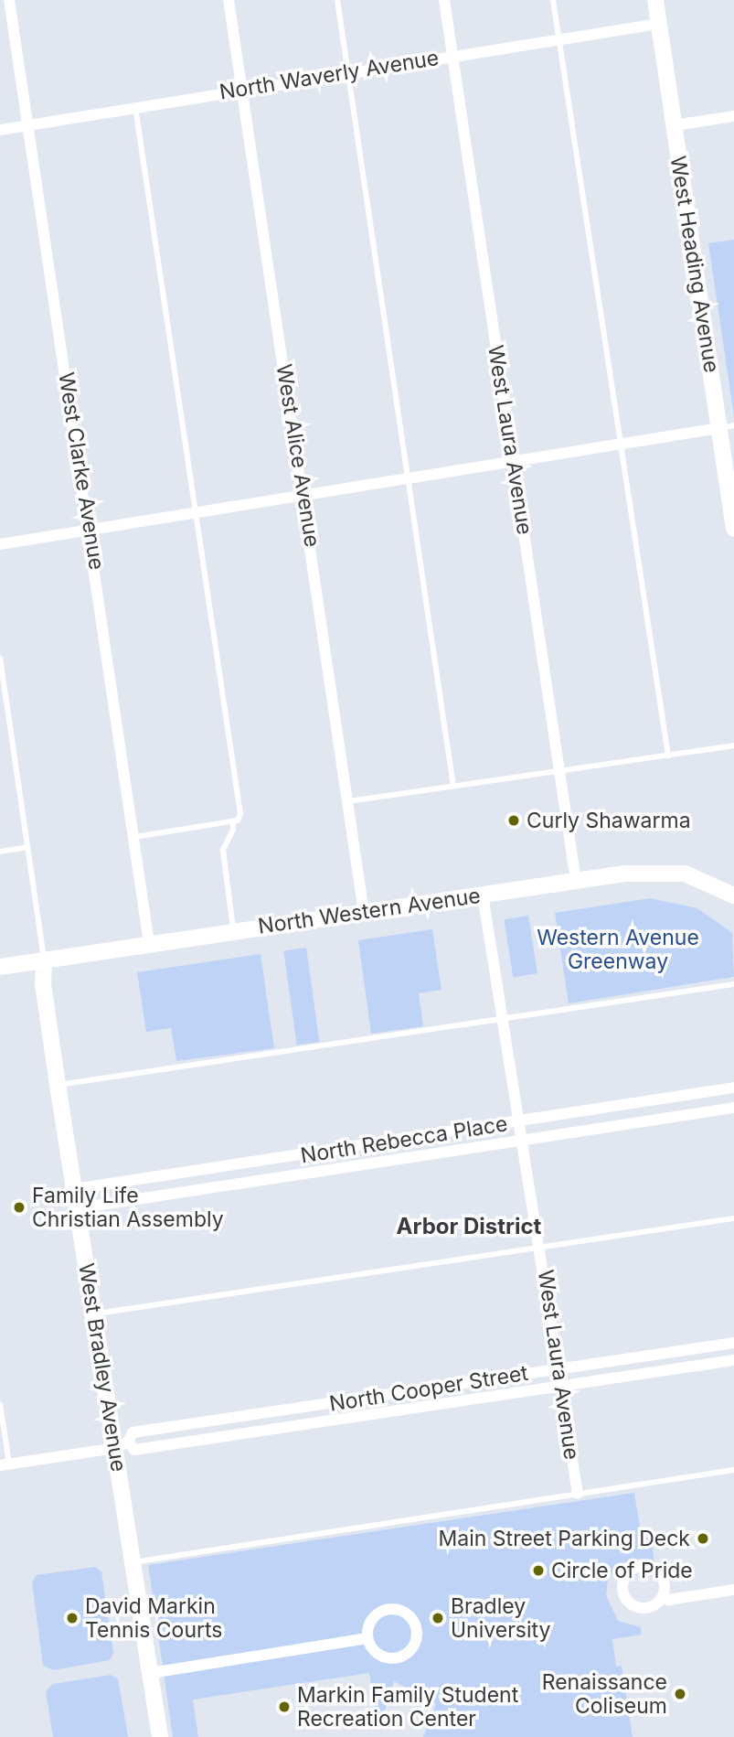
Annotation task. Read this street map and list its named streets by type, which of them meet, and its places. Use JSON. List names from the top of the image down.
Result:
{
  "streets": {
    "street": [
      "North Waverly Avenue",
      "West Heading Avenue",
      "West Laura Avenue",
      "West Alice Avenue",
      "West Clarke Avenue",
      "North Western Avenue",
      "North Rebecca Place",
      "West Bradley Avenue",
      "North Cooper Street"
    ]
  },
  "crossings": [
    ["North Waverly Avenue", "West Heading Avenue"],
    ["North Waverly Avenue", "West Laura Avenue"],
    ["North Waverly Avenue", "West Alice Avenue"],
    ["North Waverly Avenue", "West Clarke Avenue"],
    ["West Laura Avenue", "North Western Avenue"],
    ["West Laura Avenue", "North Rebecca Place"],
    ["West Laura Avenue", "North Cooper Street"],
    ["West Alice Avenue", "North Western Avenue"],
    ["West Clarke Avenue", "North Western Avenue"],
    ["North Western Avenue", "West Bradley Avenue"],
    ["North Rebecca Place", "West Bradley Avenue"],
    ["West Bradley Avenue", "North Cooper Street"]
  ],
  "districts": ["Arbor District"],
  "parks": ["Western Avenue Greenway"],
  "places": [
    "Curly Shawarma",
    "Family Life Christian Assembly",
    "Main Street Parking Deck",
    "Circle of Pride",
    "David Markin Tennis Courts",
    "Bradley University",
    "Renaissance Coliseum",
    "Markin Family Student Recreation Center"
  ]
}
